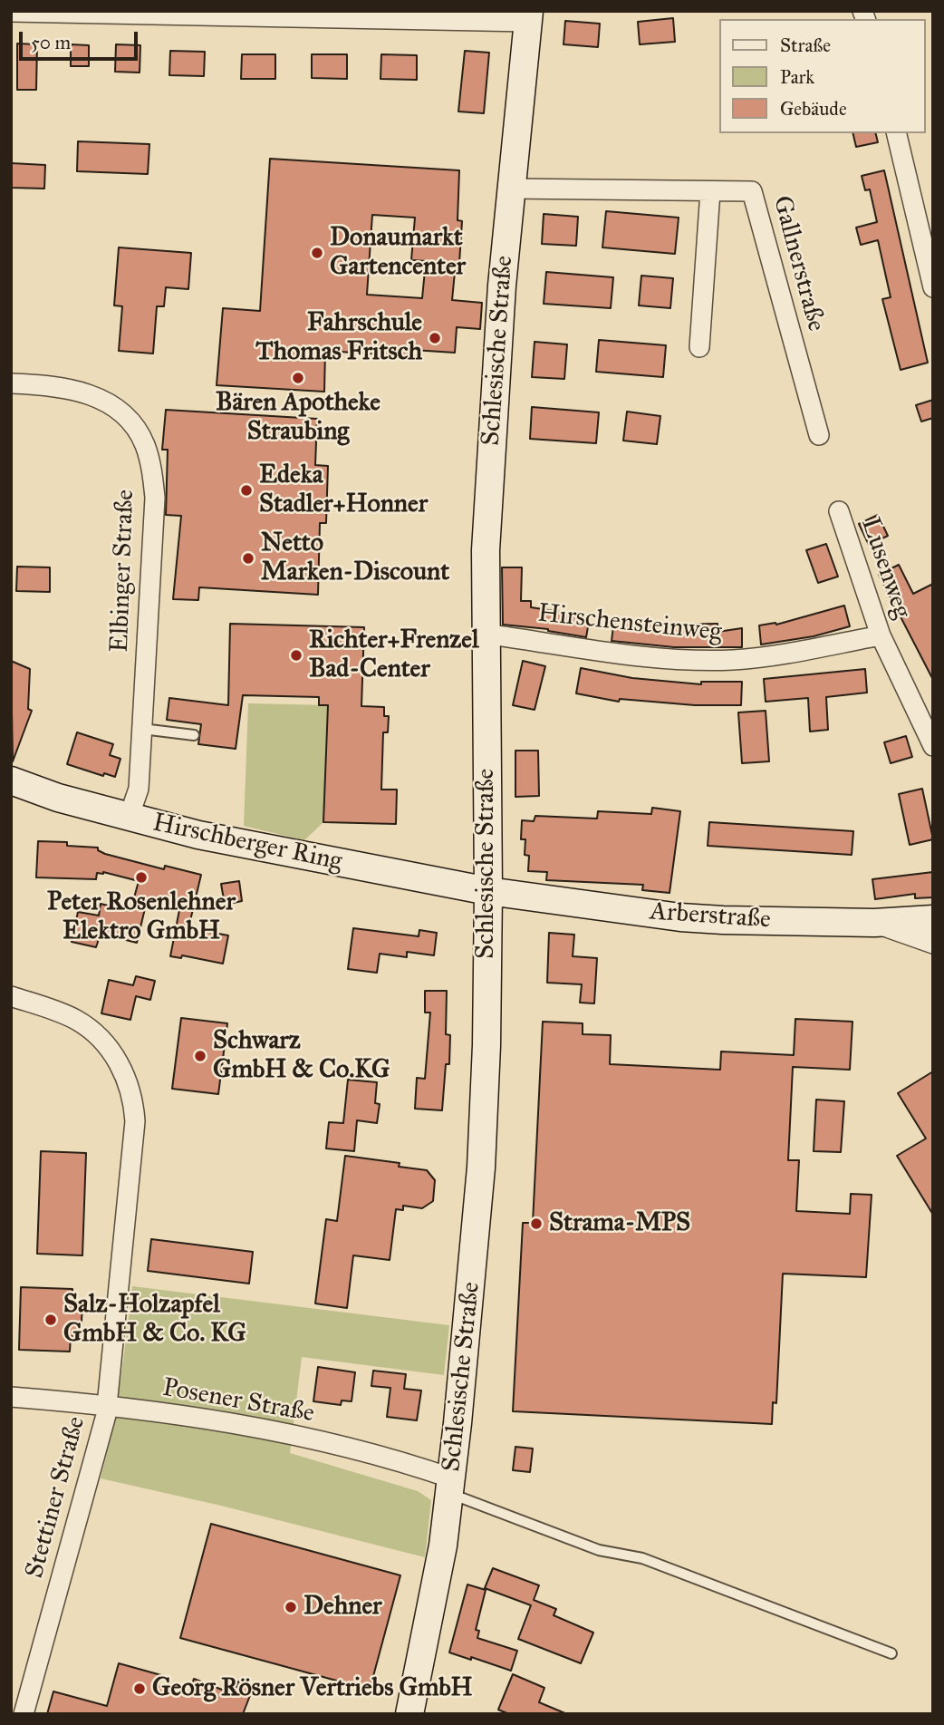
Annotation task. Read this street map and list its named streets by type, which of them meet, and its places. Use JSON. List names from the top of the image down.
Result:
{
  "streets": {
    "street": [
      "Gallnerstraße",
      "Schlesische Straße",
      "Lusenweg",
      "Elbinger Straße",
      "Hirschensteinweg",
      "Hirschberger Ring",
      "Arberstraße",
      "Posener Straße",
      "Stettiner Straße"
    ]
  },
  "crossings": [
    ["Gallnerstraße", "Schlesische Straße"],
    ["Schlesische Straße", "Hirschensteinweg"],
    ["Schlesische Straße", "Hirschberger Ring"],
    ["Schlesische Straße", "Arberstraße"],
    ["Schlesische Straße", "Posener Straße"],
    ["Lusenweg", "Hirschensteinweg"],
    ["Elbinger Straße", "Hirschberger Ring"],
    ["Hirschberger Ring", "Arberstraße"],
    ["Posener Straße", "Stettiner Straße"]
  ],
  "places": [
    "Donaumarkt Gartencenter",
    "Fahrschule Thomas Fritsch",
    "Bären Apotheke Straubing",
    "Edeka Stadler+Honner",
    "Netto Marken-Discount",
    "Richter+Frenzel Bad-Center",
    "Peter Rosenlehner Elektro GmbH",
    "Schwarz GmbH & Co.KG",
    "Strama-MPS",
    "Salz-Holzapfel GmbH & Co. KG",
    "Dehner",
    "Georg Rösner Vertriebs GmbH"
  ],
  "legend": ["Straße", "Park", "Gebäude"],
  "scale_bar": "50 m"
}
